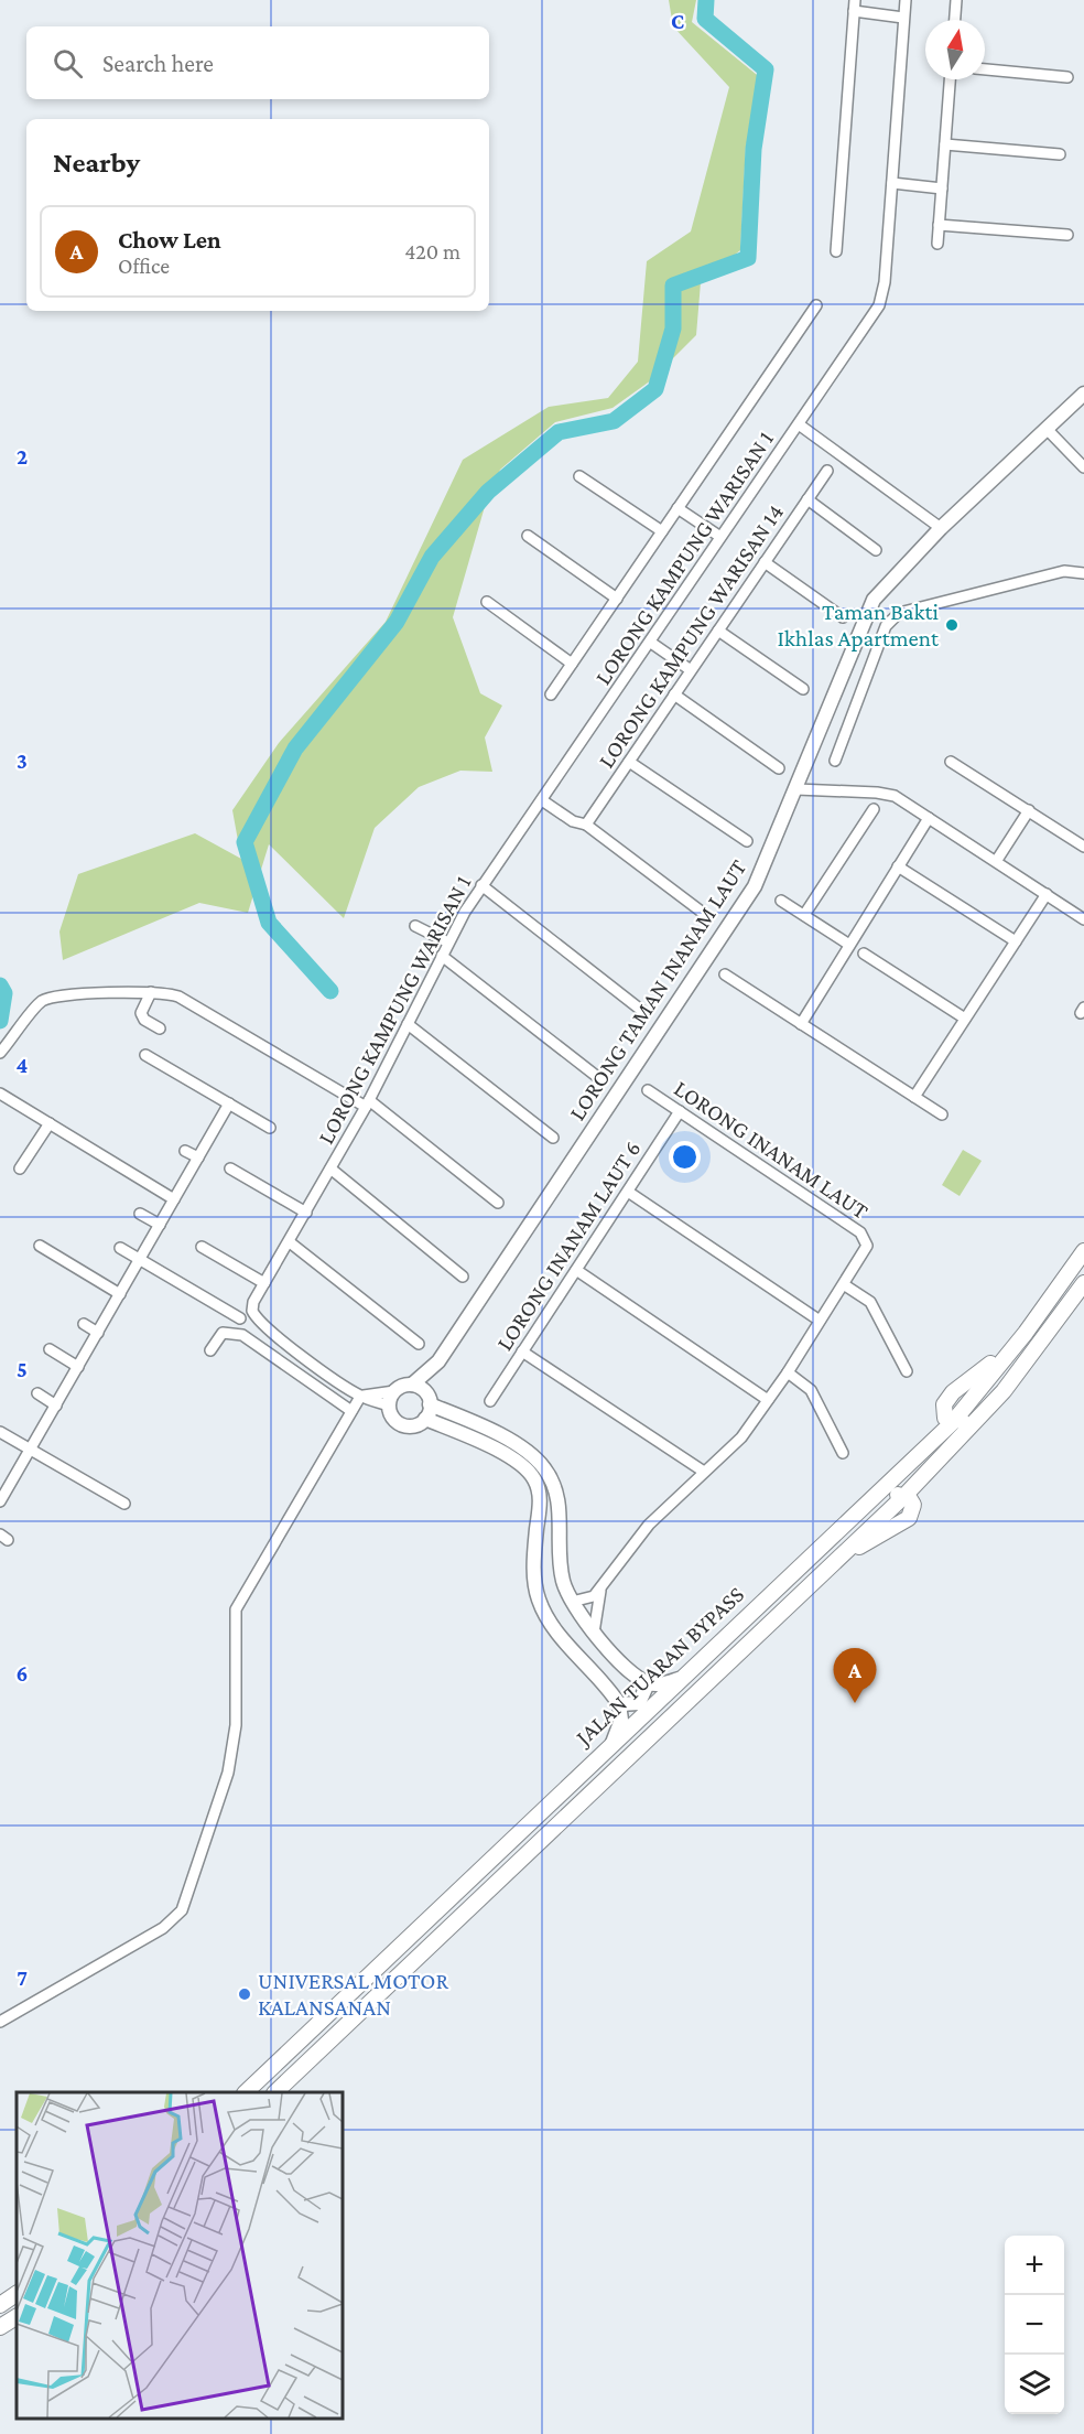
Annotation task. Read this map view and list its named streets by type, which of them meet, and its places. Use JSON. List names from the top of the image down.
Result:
{
  "streets": {
    "highway": ["JALAN TUARAN BYPASS"],
    "main road": ["LORONG TAMAN INANAM LAUT"],
    "street": [
      "LORONG KAMPUNG WARISAN 1",
      "LORONG KAMPUNG WARISAN 14",
      "LORONG INANAM LAUT",
      "LORONG INANAM LAUT 6"
    ]
  },
  "crossings": [
    ["LORONG KAMPUNG WARISAN 1", "LORONG TAMAN INANAM LAUT"],
    ["LORONG INANAM LAUT", "LORONG INANAM LAUT 6"]
  ],
  "places": ["Taman Bakti Ikhlas Apartment", "UNIVERSAL MOTOR KALANSANAN"],
  "north": "top",
  "page": {
    "search": "Search here",
    "heading": "Nearby",
    "list": [
      {
        "mark": "A",
        "name": "Chow Len",
        "note": "Office",
        "value": "420 m"
      }
    ],
    "pins": "A",
    "map_buttons": ["+", "−"]
  },
  "grid": {
    "columns": ["C"],
    "rows": [
      "2",
      "3",
      "4",
      "5",
      "6",
      "7"
    ]
  }
}
